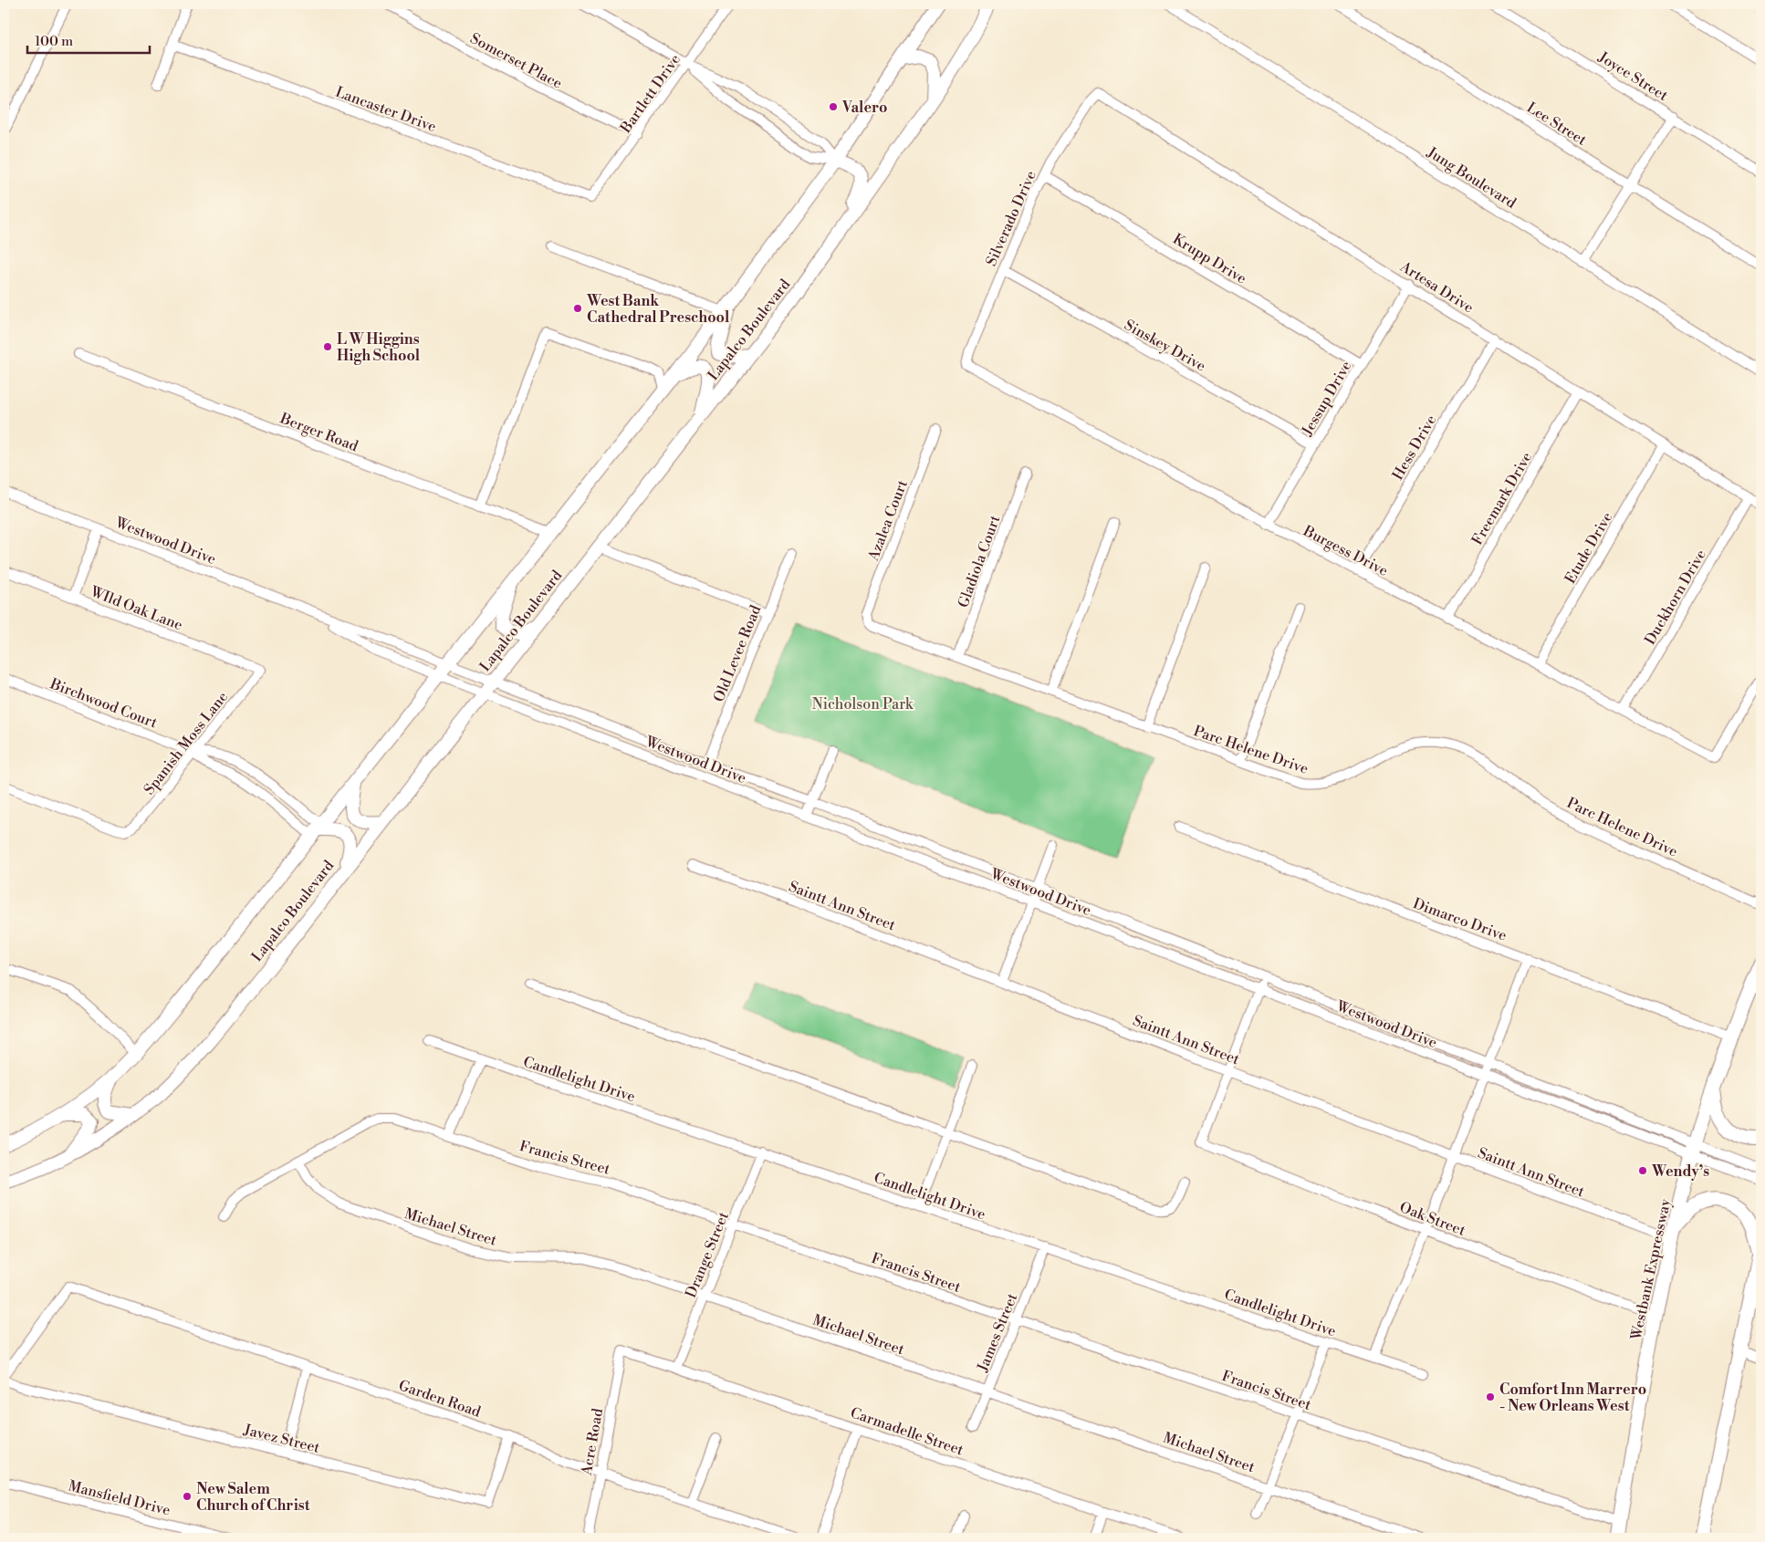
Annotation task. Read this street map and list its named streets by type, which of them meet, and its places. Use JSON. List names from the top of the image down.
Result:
{
  "streets": {
    "highway": ["Westbank Expressway"],
    "main road": ["Lapalco Boulevard"],
    "street": [
      "Somerset Place",
      "Joyce Street",
      "Bartlett Drive",
      "Lancaster Drive",
      "Lee Street",
      "Jung Boulevard",
      "Silverado Drive",
      "Krupp Drive",
      "Artesa Drive",
      "Sinskey Drive",
      "Jessup Drive",
      "Berger Road",
      "Hess Drive",
      "Freemark Drive",
      "Azalea Court",
      "Westwood Drive",
      "Etude Drive",
      "Burgess Drive",
      "Gladiola Court",
      "Duckhorn Drive",
      "WIld Oak Lane",
      "Old Levee Road",
      "Birchwood Court",
      "Spanish Moss Lane",
      "Parc Helene Drive",
      "Saintt Ann Street",
      "Dimarco Drive",
      "Candlelight Drive",
      "Francis Street",
      "Oak Street",
      "Michael Street",
      "Drange Street",
      "James Street",
      "Garden Road",
      "Carmadelle Street",
      "Javez Street",
      "Acre Road",
      "Mansfield Drive"
    ]
  },
  "crossings": [
    ["Somerset Place", "Bartlett Drive"],
    ["Bartlett Drive", "Lancaster Drive"],
    ["Silverado Drive", "Krupp Drive"],
    ["Silverado Drive", "Artesa Drive"],
    ["Silverado Drive", "Sinskey Drive"],
    ["Silverado Drive", "Burgess Drive"],
    ["Krupp Drive", "Jessup Drive"],
    ["Artesa Drive", "Jessup Drive"],
    ["Artesa Drive", "Hess Drive"],
    ["Artesa Drive", "Freemark Drive"],
    ["Artesa Drive", "Etude Drive"],
    ["Artesa Drive", "Duckhorn Drive"],
    ["Lapalco Boulevard", "Berger Road"],
    ["Lapalco Boulevard", "Westwood Drive"],
    ["Sinskey Drive", "Jessup Drive"],
    ["Jessup Drive", "Burgess Drive"],
    ["Hess Drive", "Burgess Drive"],
    ["Freemark Drive", "Burgess Drive"],
    ["Azalea Court", "Parc Helene Drive"],
    ["Westwood Drive", "Old Levee Road"],
    ["Westwood Drive", "Westbank Expressway"],
    ["Etude Drive", "Burgess Drive"],
    ["Burgess Drive", "Duckhorn Drive"],
    ["Gladiola Court", "Parc Helene Drive"],
    ["WIld Oak Lane", "Spanish Moss Lane"],
    ["Birchwood Court", "Spanish Moss Lane"],
    ["Saintt Ann Street", "Oak Street"],
    ["Saintt Ann Street", "Westbank Expressway"],
    ["Dimarco Drive", "Westbank Expressway"],
    ["Candlelight Drive", "Drange Street"],
    ["Candlelight Drive", "James Street"],
    ["Francis Street", "Michael Street"],
    ["Francis Street", "Drange Street"],
    ["Francis Street", "Westbank Expressway"],
    ["Francis Street", "James Street"],
    ["Oak Street", "Westbank Expressway"],
    ["Michael Street", "Drange Street"],
    ["Michael Street", "James Street"],
    ["Drange Street", "Carmadelle Street"],
    ["Garden Road", "Javez Street"],
    ["Garden Road", "Acre Road"],
    ["Carmadelle Street", "Acre Road"]
  ],
  "parks": ["Nicholson Park"],
  "places": [
    "Valero",
    "West Bank Cathedral Preschool",
    "L W Higgins High School",
    "Wendy’s",
    "Comfort Inn Marrero - New Orleans West",
    "New Salem Church of Christ"
  ],
  "scale_bar": "100 m"
}
